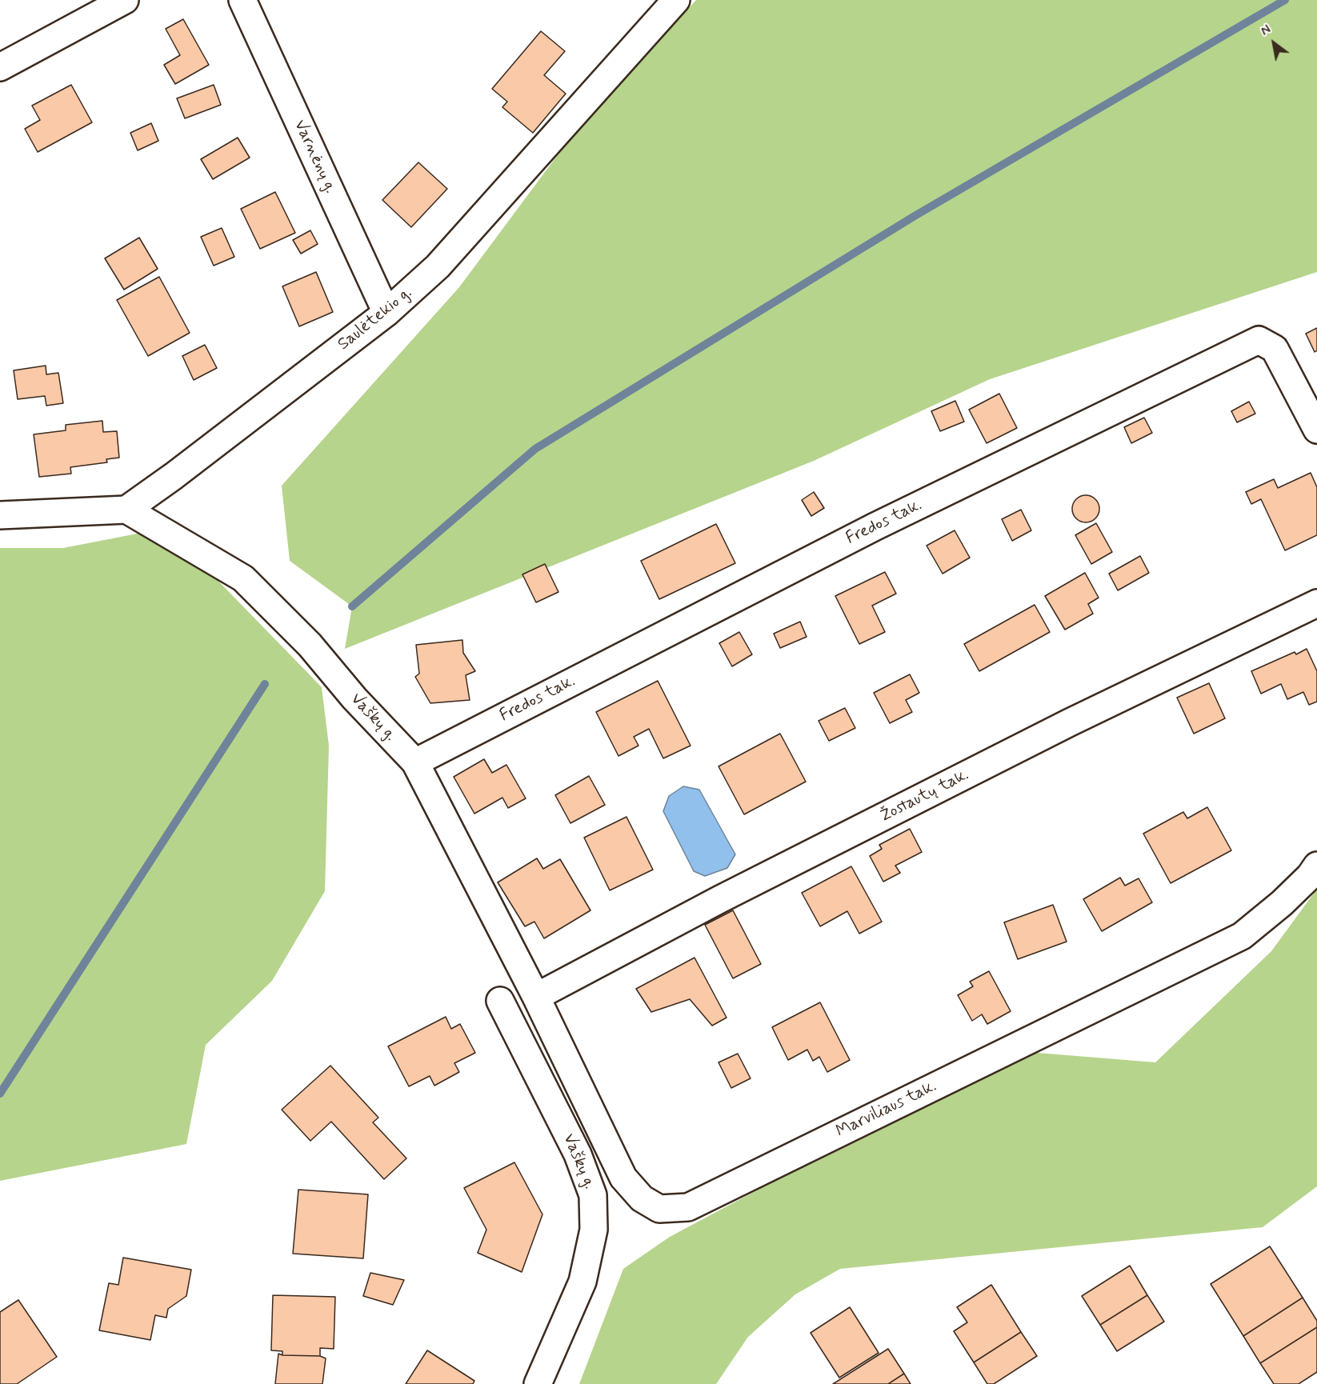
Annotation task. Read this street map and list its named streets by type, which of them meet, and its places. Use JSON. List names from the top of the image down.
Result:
{
  "streets": {
    "street": [
      "Varnėnų g.",
      "Saulėtekio g.",
      "Fredos tak.",
      "Vaškų g.",
      "Žostautų tak.",
      "Marviliaus tak."
    ]
  },
  "crossings": [
    ["Varnėnų g.", "Saulėtekio g."],
    ["Saulėtekio g.", "Vaškų g."],
    ["Fredos tak.", "Vaškų g."],
    ["Vaškų g.", "Žostautų tak."],
    ["Vaškų g.", "Marviliaus tak."],
    ["Žostautų tak.", "Marviliaus tak."]
  ],
  "north": "top left"
}
